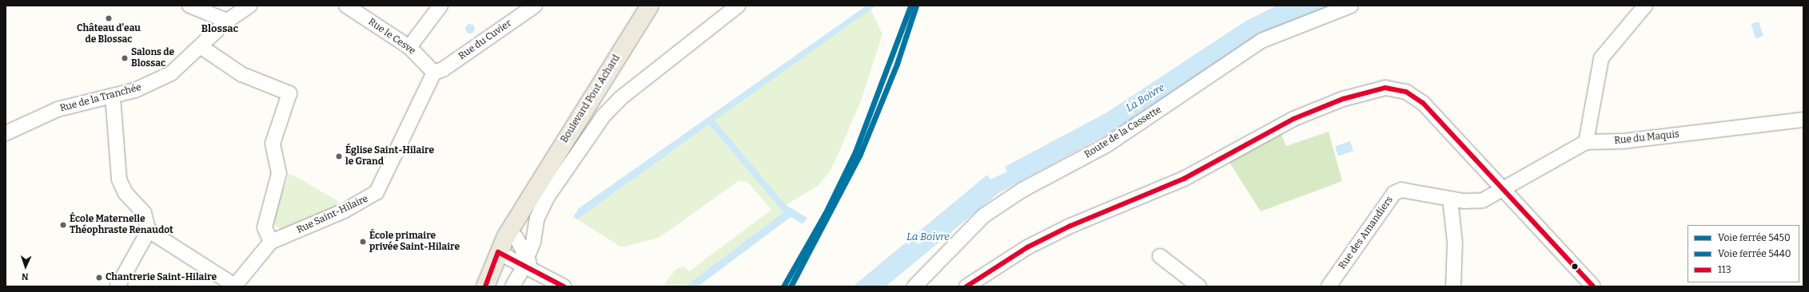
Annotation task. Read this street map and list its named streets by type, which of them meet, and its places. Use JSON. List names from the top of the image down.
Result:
{
  "streets": {
    "main road": ["Boulevard Pont Achard"],
    "street": [
      "Rue le Cesve",
      "Rue du Cuvier",
      "Rue de la Tranchée",
      "Route de la Cassette",
      "Rue du Maquis",
      "Rue Saint-Hilaire",
      "Rue des Amandiers"
    ]
  },
  "crossings": [
    ["Rue le Cesve", "Rue du Cuvier"],
    ["Rue le Cesve", "Rue Saint-Hilaire"],
    ["Rue du Cuvier", "Rue Saint-Hilaire"],
    ["Rue du Maquis", "Rue des Amandiers"]
  ],
  "districts": ["Blossac"],
  "water": ["La Boivre"],
  "places": [
    "Château d'eau de Blossac",
    "Salons de Blossac",
    "Église Saint-Hilaire le Grand",
    "École Maternelle Théophraste Renaudot",
    "École primaire privée Saint-Hilaire",
    "Chantrerie Saint-Hilaire"
  ],
  "lines": ["rail line 5450", "rail line 5440", "transit line 113"],
  "legend": ["Voie ferrée 5450", "Voie ferrée 5440", "113"],
  "north": "bottom"
}
